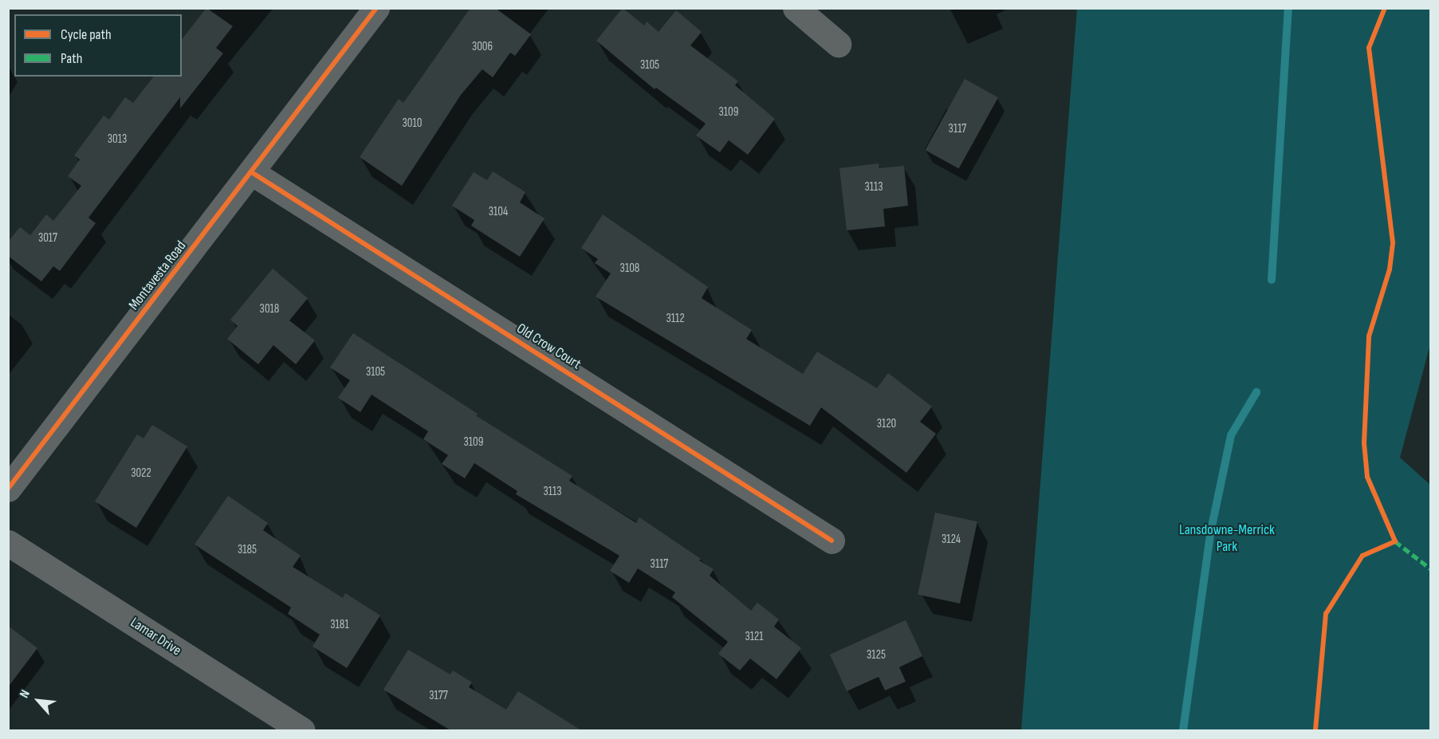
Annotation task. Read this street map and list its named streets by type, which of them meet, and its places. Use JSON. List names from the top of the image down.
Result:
{
  "streets": {
    "street": ["Montavesta Road", "Old Crow Court", "Lamar Drive"]
  },
  "crossings": [
    ["Montavesta Road", "Old Crow Court"]
  ],
  "parks": ["Lansdowne-Merrick Park"],
  "house_numbers": [
    "3006",
    "3105",
    "3109",
    "3010",
    "3117",
    "3013",
    "3113",
    "3104",
    "3017",
    "3108",
    "3018",
    "3112",
    "3105",
    "3120",
    "3109",
    "3022",
    "3113",
    "3124",
    "3185",
    "3117",
    "3181",
    "3121",
    "3125",
    "3177"
  ],
  "legend": ["Cycle path", "Path"],
  "north": "top left"
}
